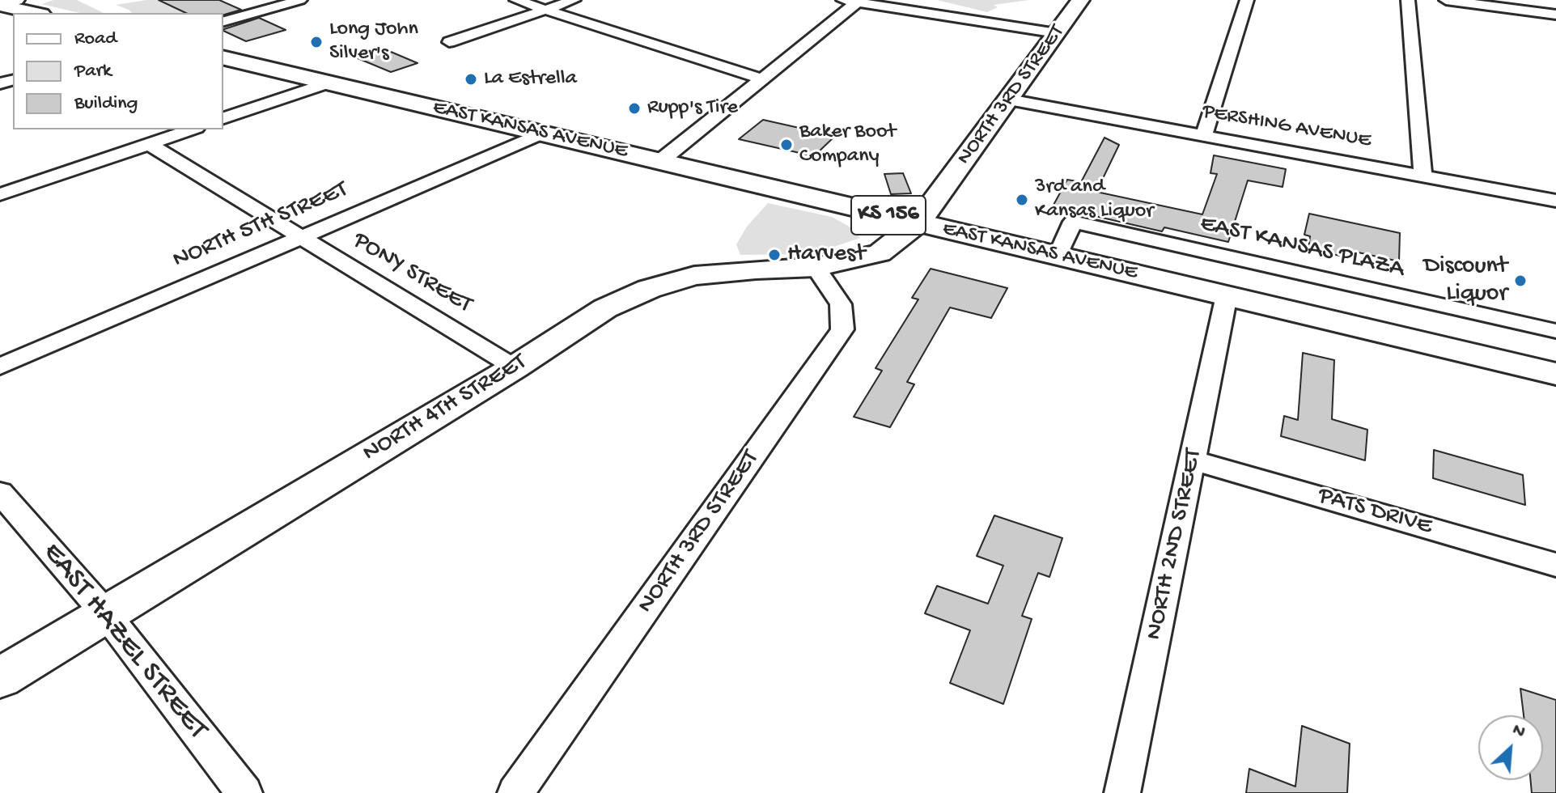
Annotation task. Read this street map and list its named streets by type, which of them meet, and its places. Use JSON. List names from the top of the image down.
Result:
{
  "streets": {
    "main road": [
      "NORTH 3RD STREET",
      "EAST KANSAS AVENUE",
      "KS 156",
      "NORTH 4TH STREET"
    ],
    "street": [
      "PERSHING AVENUE",
      "NORTH 5TH STREET",
      "EAST KANSAS PLAZA",
      "PONY STREET",
      "PATS DRIVE",
      "NORTH 2ND STREET",
      "EAST HAZEL STREET"
    ]
  },
  "crossings": [
    ["NORTH 3RD STREET", "PERSHING AVENUE"],
    ["NORTH 3RD STREET", "EAST KANSAS AVENUE"],
    ["NORTH 3RD STREET", "NORTH 4TH STREET"],
    ["EAST KANSAS AVENUE", "NORTH 5TH STREET"],
    ["EAST KANSAS AVENUE", "EAST KANSAS PLAZA"],
    ["EAST KANSAS AVENUE", "NORTH 4TH STREET"],
    ["EAST KANSAS AVENUE", "NORTH 2ND STREET"],
    ["NORTH 5TH STREET", "PONY STREET"],
    ["PONY STREET", "NORTH 4TH STREET"],
    ["NORTH 4TH STREET", "EAST HAZEL STREET"],
    ["PATS DRIVE", "NORTH 2ND STREET"]
  ],
  "places": [
    "Long John Silver's",
    "La Estrella",
    "Rupp's Tire",
    "Baker Boot Company",
    "3rd and Kansas Liquor",
    "Harvest",
    "Discount Liquor"
  ],
  "legend": ["Road", "Park", "Building"],
  "north": "top right"
}
